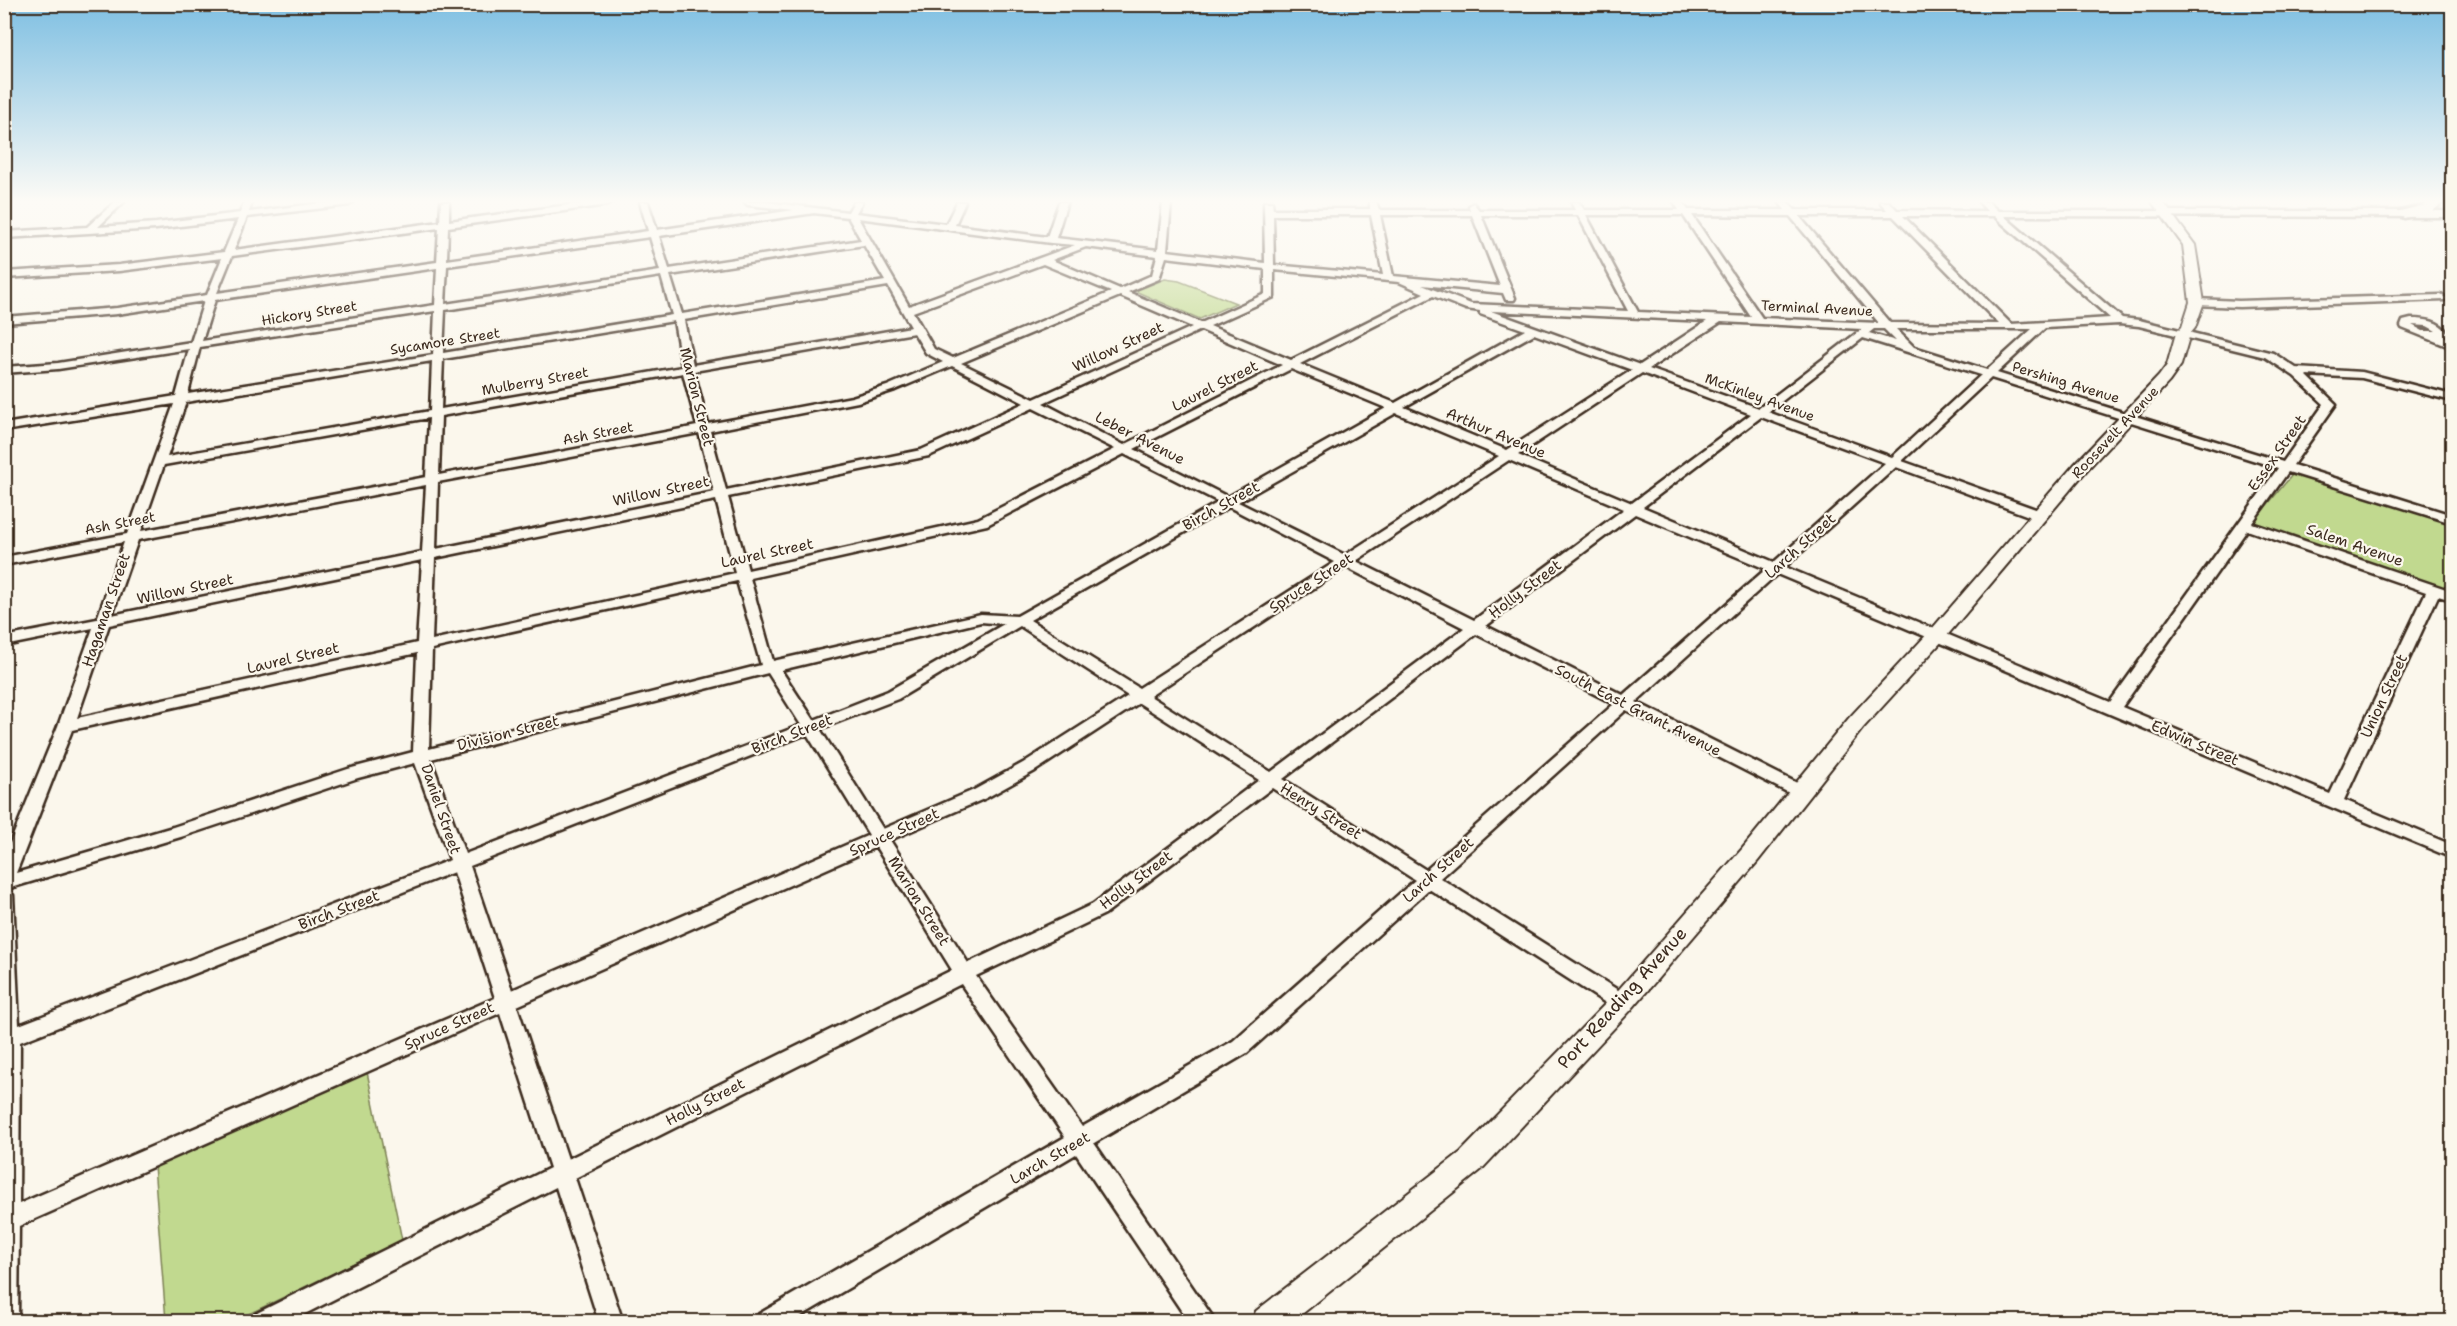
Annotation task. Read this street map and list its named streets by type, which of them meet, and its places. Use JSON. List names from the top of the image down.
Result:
{
  "streets": {
    "street": [
      "Terminal Avenue",
      "Hickory Street",
      "Sycamore Street",
      "Willow Street",
      "Mulberry Street",
      "Pershing Avenue",
      "Laurel Street",
      "Marion Street",
      "McKinley Avenue",
      "Roosevelt Avenue",
      "Ash Street",
      "Arthur Avenue",
      "Leber Avenue",
      "Essex Street",
      "Birch Street",
      "Salem Avenue",
      "Larch Street",
      "Spruce Street",
      "Holly Street",
      "Hagaman Street",
      "Union Street",
      "South East Grant Avenue",
      "Division Street",
      "Edwin Street",
      "Daniel Street",
      "Henry Street",
      "Port Reading Avenue"
    ]
  },
  "crossings": [
    ["Terminal Avenue", "Pershing Avenue"],
    ["Terminal Avenue", "McKinley Avenue"],
    ["Terminal Avenue", "Essex Street"],
    ["Terminal Avenue", "Larch Street"],
    ["Terminal Avenue", "Spruce Street"],
    ["Terminal Avenue", "Holly Street"],
    ["Hickory Street", "Marion Street"],
    ["Hickory Street", "Hagaman Street"],
    ["Hickory Street", "Daniel Street"],
    ["Sycamore Street", "Marion Street"],
    ["Sycamore Street", "Leber Avenue"],
    ["Sycamore Street", "Hagaman Street"],
    ["Sycamore Street", "Daniel Street"],
    ["Willow Street", "Marion Street"],
    ["Willow Street", "Arthur Avenue"],
    ["Willow Street", "Leber Avenue"],
    ["Willow Street", "Hagaman Street"],
    ["Willow Street", "Daniel Street"],
    ["Mulberry Street", "Marion Street"],
    ["Mulberry Street", "Leber Avenue"],
    ["Mulberry Street", "Hagaman Street"],
    ["Mulberry Street", "Daniel Street"],
    ["Pershing Avenue", "Roosevelt Avenue"],
    ["Pershing Avenue", "Essex Street"],
    ["Pershing Avenue", "Larch Street"],
    ["Pershing Avenue", "Holly Street"],
    ["Laurel Street", "Marion Street"],
    ["Laurel Street", "McKinley Avenue"],
    ["Laurel Street", "Arthur Avenue"],
    ["Laurel Street", "Leber Avenue"],
    ["Laurel Street", "Hagaman Street"],
    ["Laurel Street", "Daniel Street"],
    ["Marion Street", "Ash Street"],
    ["Marion Street", "Birch Street"],
    ["Marion Street", "Larch Street"],
    ["Marion Street", "Spruce Street"],
    ["Marion Street", "Holly Street"],
    ["Marion Street", "Division Street"],
    ["McKinley Avenue", "Roosevelt Avenue"],
    ["McKinley Avenue", "Birch Street"],
    ["McKinley Avenue", "Larch Street"],
    ["McKinley Avenue", "Spruce Street"],
    ["McKinley Avenue", "Holly Street"],
    ["Roosevelt Avenue", "Arthur Avenue"],
    ["Roosevelt Avenue", "Essex Street"],
    ["Roosevelt Avenue", "Edwin Street"],
    ["Roosevelt Avenue", "Port Reading Avenue"],
    ["Ash Street", "Arthur Avenue"],
    ["Ash Street", "Leber Avenue"],
    ["Ash Street", "Hagaman Street"],
    ["Ash Street", "Daniel Street"],
    ["Arthur Avenue", "Birch Street"],
    ["Arthur Avenue", "Larch Street"],
    ["Arthur Avenue", "Spruce Street"],
    ["Arthur Avenue", "Holly Street"],
    ["Arthur Avenue", "Edwin Street"],
    ["Arthur Avenue", "Port Reading Avenue"],
    ["Leber Avenue", "Birch Street"],
    ["Leber Avenue", "Spruce Street"],
    ["Leber Avenue", "Holly Street"],
    ["Leber Avenue", "South East Grant Avenue"],
    ["Essex Street", "Salem Avenue"],
    ["Essex Street", "Edwin Street"],
    ["Birch Street", "Division Street"],
    ["Birch Street", "Daniel Street"],
    ["Birch Street", "Henry Street"],
    ["Salem Avenue", "Union Street"],
    ["Larch Street", "South East Grant Avenue"],
    ["Larch Street", "Henry Street"],
    ["Spruce Street", "Daniel Street"],
    ["Spruce Street", "Henry Street"],
    ["Holly Street", "South East Grant Avenue"],
    ["Holly Street", "Daniel Street"],
    ["Holly Street", "Henry Street"],
    ["Hagaman Street", "Division Street"],
    ["Union Street", "Edwin Street"],
    ["South East Grant Avenue", "Port Reading Avenue"],
    ["Division Street", "Daniel Street"],
    ["Division Street", "Henry Street"],
    ["Edwin Street", "Port Reading Avenue"],
    ["Henry Street", "Port Reading Avenue"]
  ]
}
